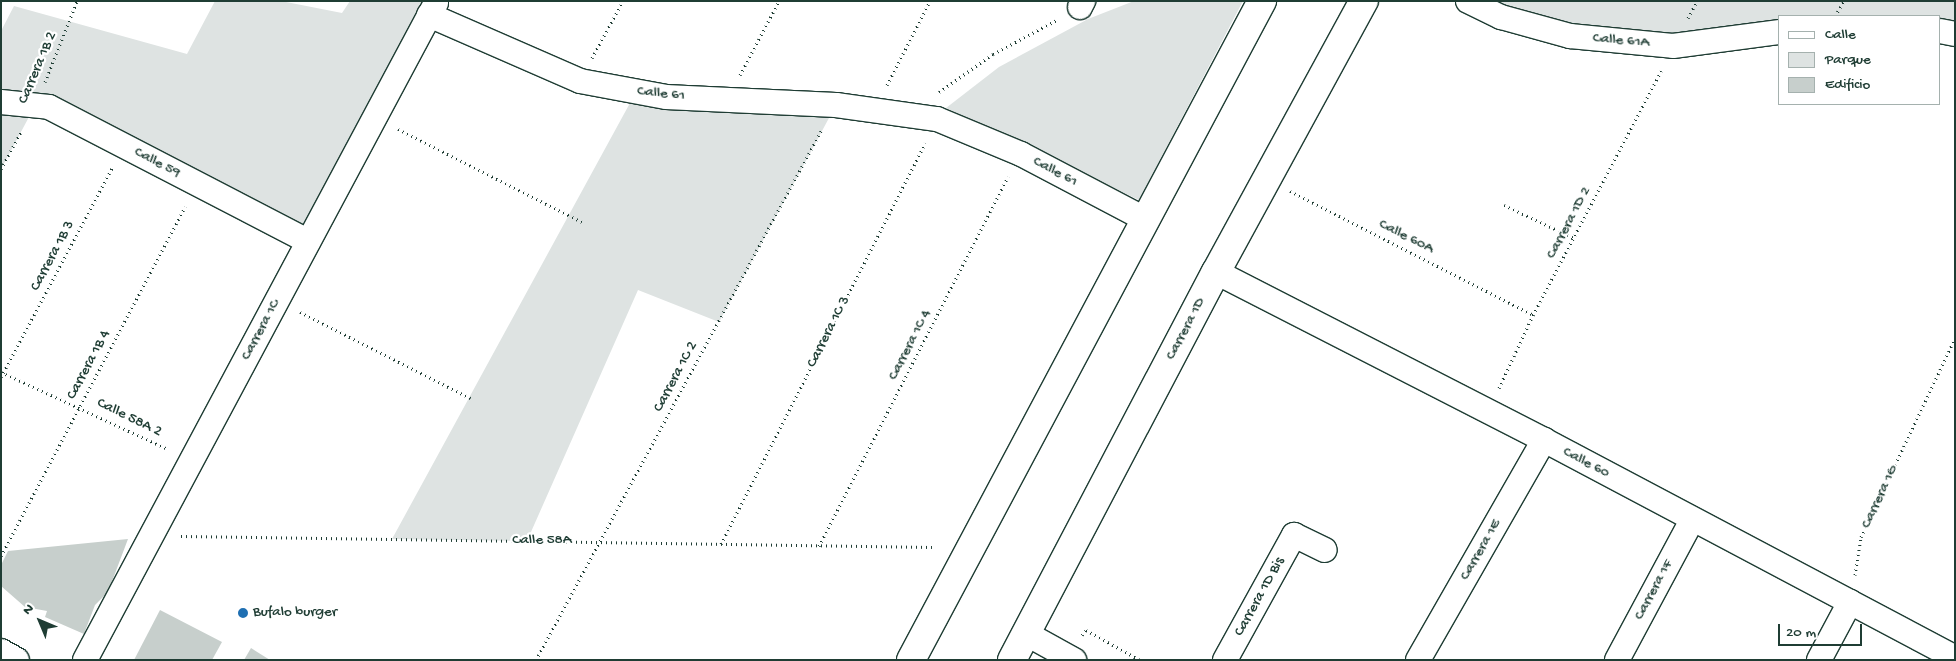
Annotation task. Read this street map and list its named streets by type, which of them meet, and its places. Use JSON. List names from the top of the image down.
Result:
{
  "streets": {
    "street": [
      "Calle 61A",
      "Calle 61",
      "Calle 59",
      "Carrera 1D",
      "Carrera 1C",
      "Calle 60",
      "Carrera 1E",
      "Carrera 1F",
      "Carrera 1D Bis"
    ],
    "path": [
      "Carrera 1B 2",
      "Carrera 1D 2",
      "Calle 60A",
      "Carrera 1B 3",
      "Carrera 1C 3",
      "Carrera 1C 4",
      "Carrera 1B 4",
      "Carrera 1C 2",
      "Calle 58A 2",
      "Carrera 1G",
      "Calle 58A"
    ]
  },
  "crossings": [
    ["Calle 61A", "Carrera 1D 2"],
    ["Carrera 1B 2", "Calle 59"],
    ["Calle 61", "Carrera 1C"],
    ["Calle 61", "Carrera 1C 3"],
    ["Calle 61", "Carrera 1C 4"],
    ["Calle 61", "Carrera 1C 2"],
    ["Calle 59", "Carrera 1B 3"],
    ["Calle 59", "Carrera 1C"],
    ["Calle 59", "Carrera 1B 4"],
    ["Carrera 1D 2", "Calle 60A"],
    ["Carrera 1D 2", "Calle 60"],
    ["Calle 60A", "Carrera 1D"],
    ["Carrera 1B 3", "Calle 58A 2"],
    ["Carrera 1D", "Calle 60"],
    ["Carrera 1C", "Calle 58A 2"],
    ["Carrera 1C", "Calle 58A"],
    ["Carrera 1C 3", "Calle 58A"],
    ["Carrera 1C 4", "Calle 58A"],
    ["Carrera 1B 4", "Calle 58A 2"],
    ["Carrera 1C 2", "Calle 58A"],
    ["Calle 60", "Carrera 1G"],
    ["Calle 60", "Carrera 1E"],
    ["Calle 60", "Carrera 1F"]
  ],
  "places": ["Bufalo burger"],
  "legend": ["Calle", "Parque", "Edificio"],
  "scale_bar": "20 m",
  "north": "top left"
}
